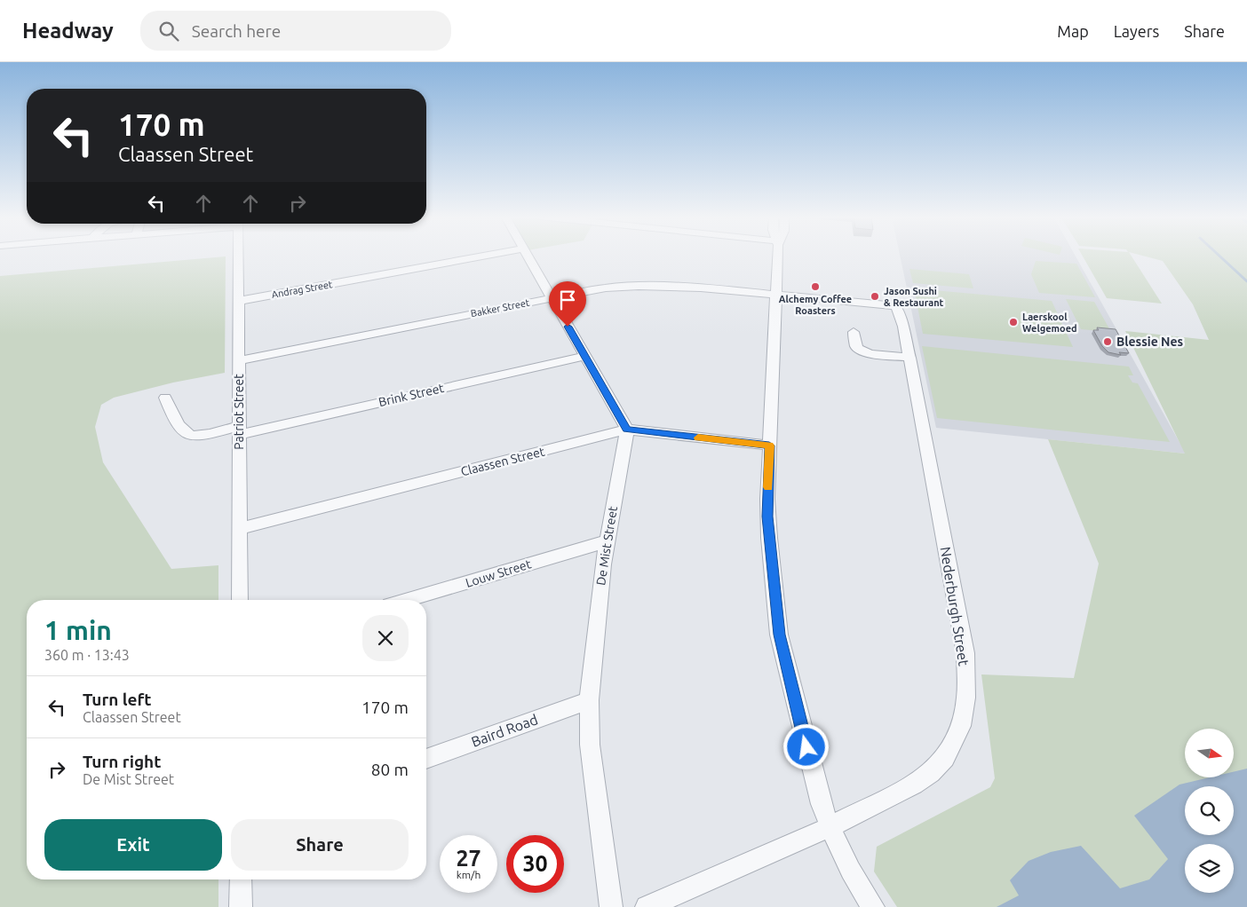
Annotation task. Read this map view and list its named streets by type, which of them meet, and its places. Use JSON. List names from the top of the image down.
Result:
{
  "streets": {
    "street": [
      "Andrag Street",
      "Bakker Street",
      "Brink Street",
      "Patriot Street",
      "Claassen Street",
      "De Mist Street",
      "Louw Street",
      "Nederburgh Street",
      "Baird Road"
    ]
  },
  "crossings": [
    ["Andrag Street", "Patriot Street"],
    ["Bakker Street", "Patriot Street"],
    ["Bakker Street", "Nederburgh Street"],
    ["Brink Street", "Patriot Street"],
    ["Patriot Street", "Claassen Street"],
    ["Claassen Street", "De Mist Street"],
    ["De Mist Street", "Louw Street"],
    ["De Mist Street", "Baird Road"]
  ],
  "places": [
    "Alchemy Coffee Roasters",
    "Jason Sushi & Restaurant",
    "Laerskool Welgemoed",
    "Blessie Nes"
  ],
  "north": "right",
  "page": {
    "header": "Headway",
    "search": "Search here",
    "nav": ["Map", "Layers", "Share"],
    "turn": ["170 m", "Claassen Street"],
    "heading": ["1 min", "360 m · 13:43"],
    "list": [
      {
        "name": "Turn left",
        "note": "Claassen Street",
        "value": "170 m"
      },
      {
        "name": "Turn right",
        "note": "De Mist Street",
        "value": "80 m"
      }
    ],
    "buttons": ["Exit", "Share"],
    "speed": "27 km/h",
    "limit": "30"
  }
}
